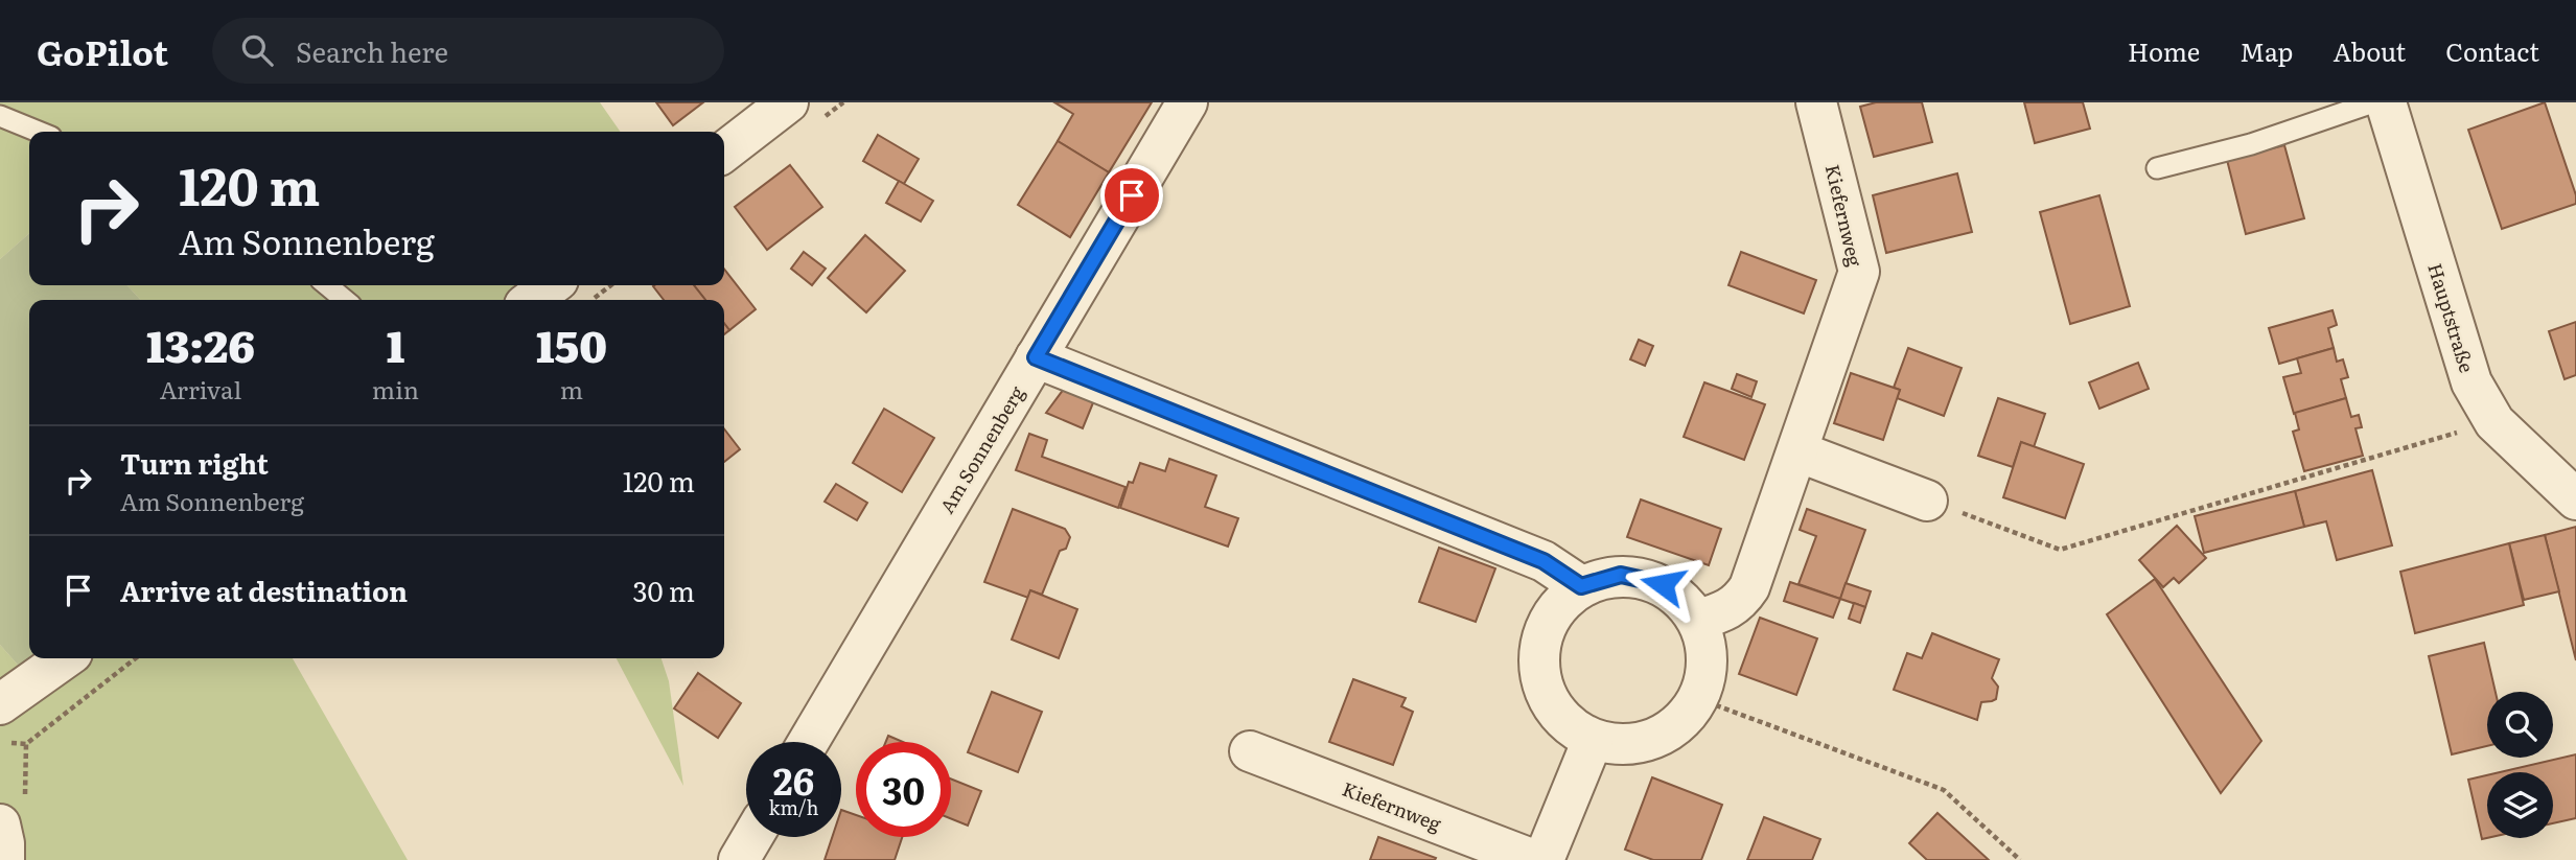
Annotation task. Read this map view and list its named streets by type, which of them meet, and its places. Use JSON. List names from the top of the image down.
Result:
{
  "streets": {
    "street": ["Kiefernweg", "Hauptstraße", "Am Sonnenberg"]
  },
  "page": {
    "header": "GoPilot",
    "search": "Search here",
    "nav": [
      "Home",
      "Map",
      "About",
      "Contact"
    ],
    "turn": ["120 m", "Am Sonnenberg"],
    "eta": [
      "13:26",
      "Arrival",
      "1",
      "min",
      "150",
      "m"
    ],
    "list": [
      {
        "name": "Turn right",
        "note": "Am Sonnenberg",
        "value": "120 m"
      },
      {
        "name": "Arrive at destination",
        "value": "30 m"
      }
    ],
    "speed": "26 km/h",
    "limit": "30"
  }
}
